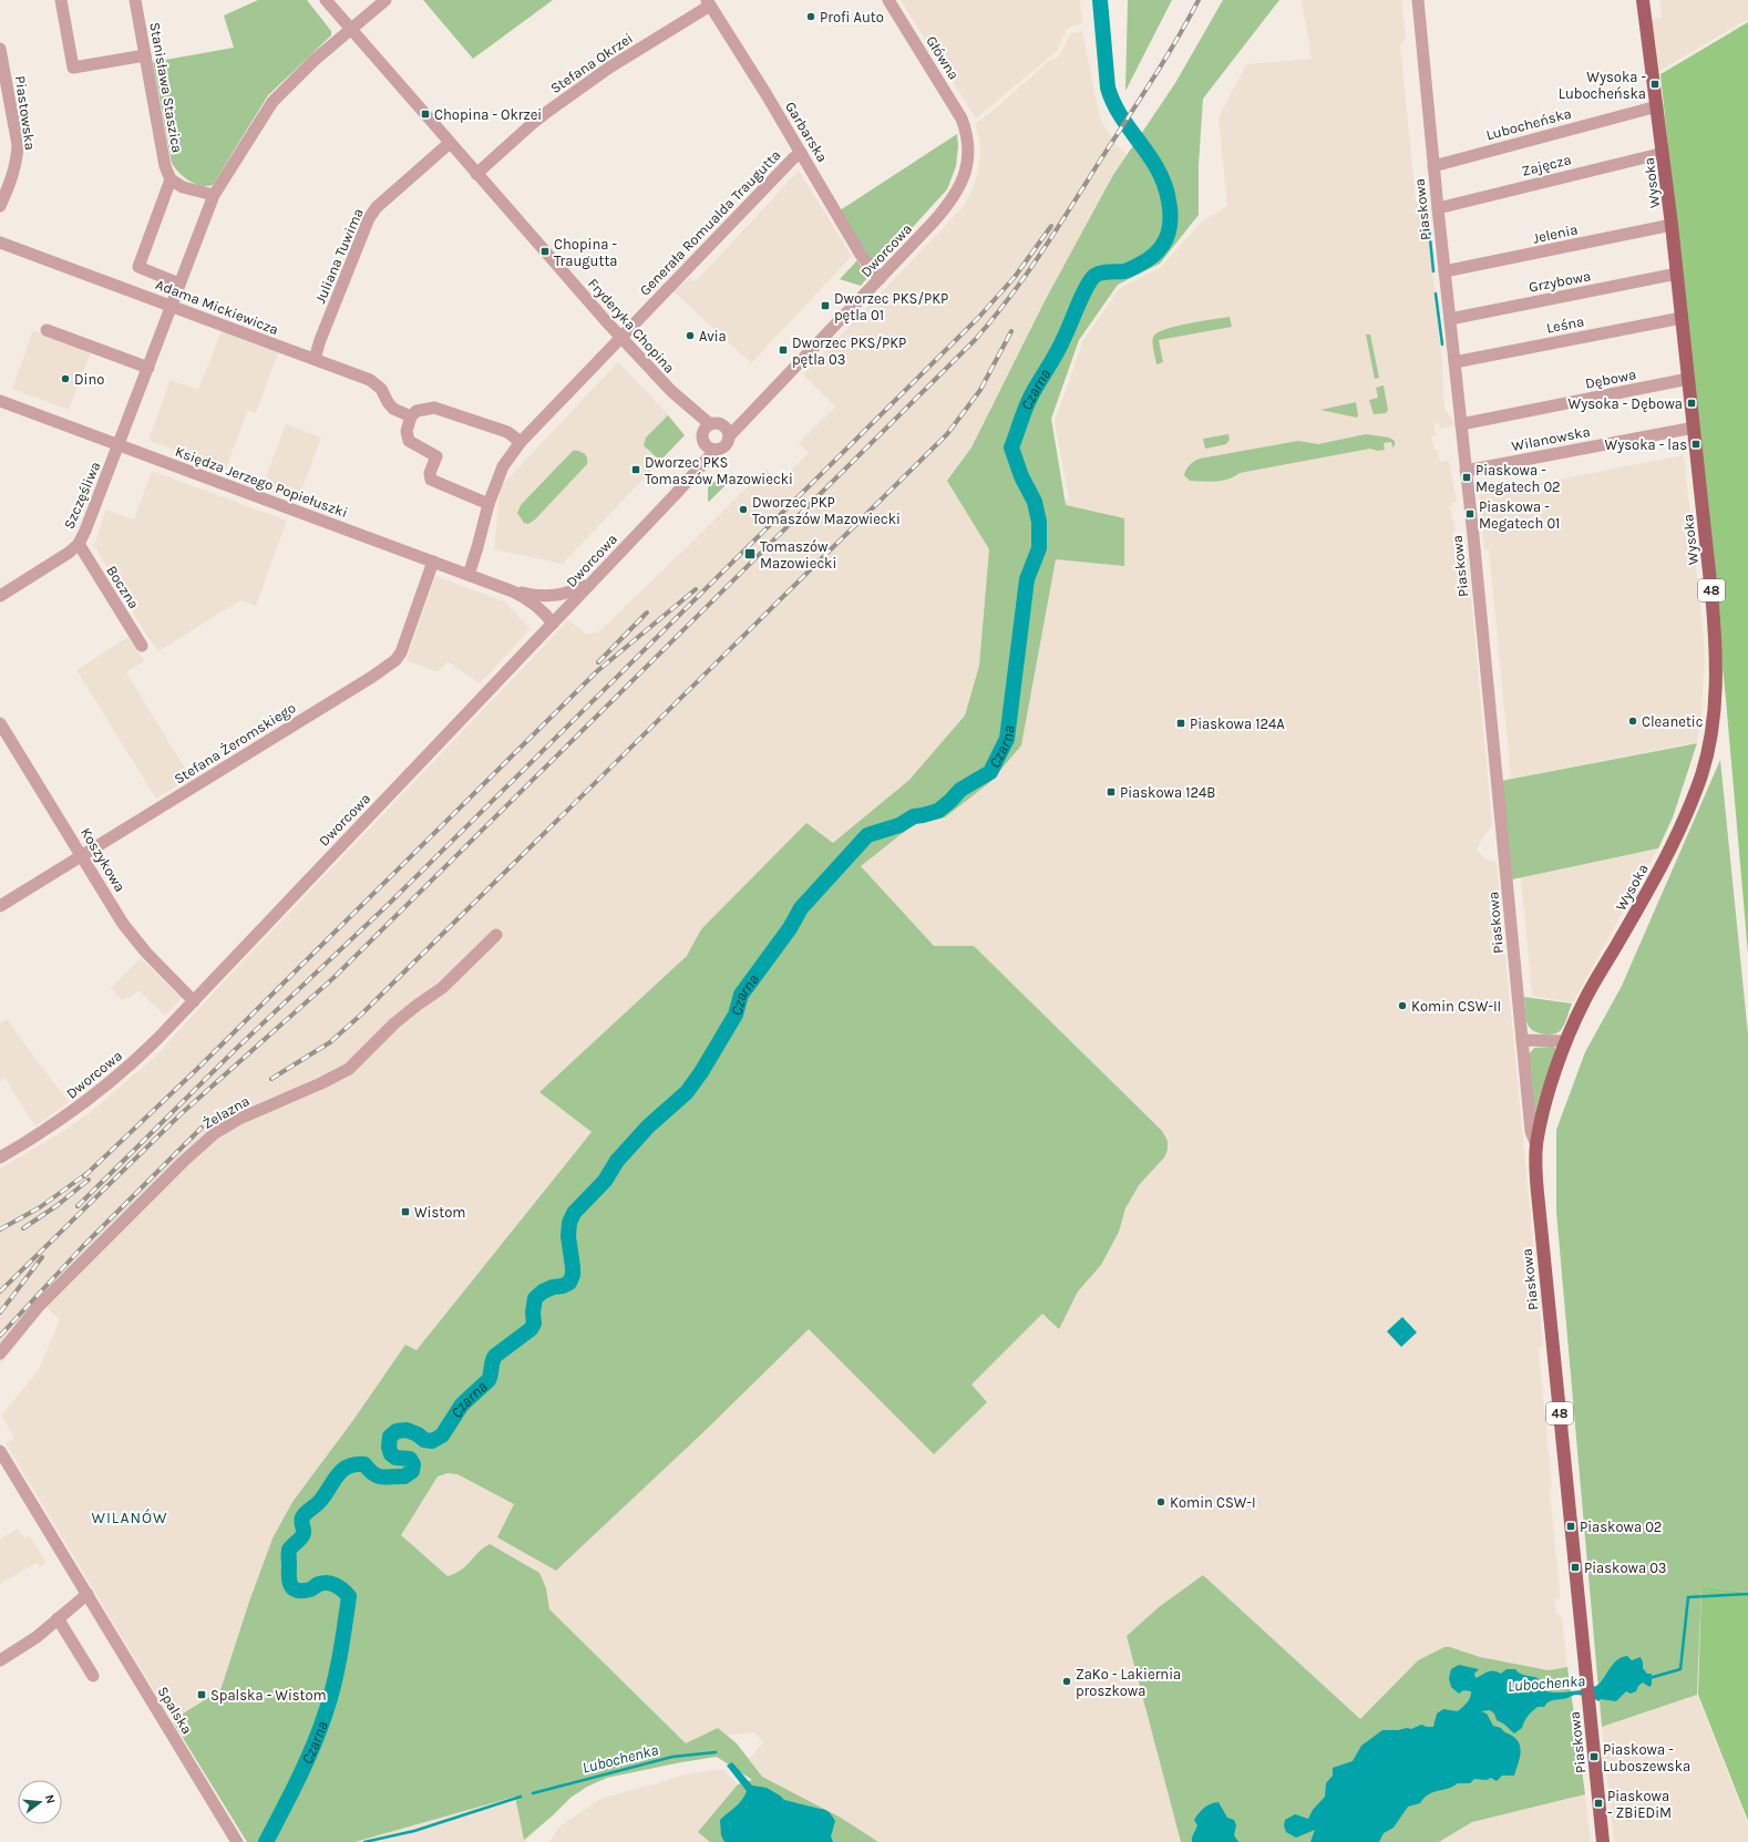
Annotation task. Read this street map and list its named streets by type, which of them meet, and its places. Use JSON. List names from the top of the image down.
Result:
{
  "streets": {
    "main road": ["Wysoka", "Piaskowa", "48"],
    "street": [
      "Główna",
      "Stefana Okrzei",
      "Stanisława Staszica",
      "Piastowska",
      "Lubocheńska",
      "Garbarska",
      "Zajęcza",
      "Generała Romualda Traugutta",
      "Jelenia",
      "Dworcowa",
      "Juliana Tuwima",
      "Grzybowa",
      "Adama Mickiewicza",
      "Leśna",
      "Fryderyka Chopina",
      "Dębowa",
      "Wilanowska",
      "Księdza Jerzego Popiełuszki",
      "Szczęśliwa",
      "Boczna",
      "Stefana Żeromskiego",
      "Koszykowa",
      "Żelazna",
      "Spalska"
    ]
  },
  "crossings": [
    ["Główna", "Dworcowa"],
    ["Stefana Okrzei", "Garbarska"],
    ["Stefana Okrzei", "Fryderyka Chopina"],
    ["Lubocheńska", "Wysoka"],
    ["Lubocheńska", "Piaskowa"],
    ["Garbarska", "Generała Romualda Traugutta"],
    ["Garbarska", "Dworcowa"],
    ["Zajęcza", "Wysoka"],
    ["Zajęcza", "Piaskowa"],
    ["Wysoka", "Piaskowa"],
    ["Wysoka", "Jelenia"],
    ["Wysoka", "Grzybowa"],
    ["Wysoka", "Leśna"],
    ["Wysoka", "Dębowa"],
    ["Wysoka", "Wilanowska"],
    ["Piaskowa", "Jelenia"],
    ["Piaskowa", "Grzybowa"],
    ["Piaskowa", "Leśna"],
    ["Piaskowa", "Dębowa"],
    ["Piaskowa", "Wilanowska"],
    ["Generała Romualda Traugutta", "Fryderyka Chopina"],
    ["Generała Romualda Traugutta", "Księdza Jerzego Popiełuszki"],
    ["Dworcowa", "Fryderyka Chopina"],
    ["Dworcowa", "Księdza Jerzego Popiełuszki"],
    ["Dworcowa", "Koszykowa"],
    ["Juliana Tuwima", "Adama Mickiewicza"],
    ["Juliana Tuwima", "Fryderyka Chopina"],
    ["Adama Mickiewicza", "Szczęśliwa"],
    ["Fryderyka Chopina", "Szczęśliwa"],
    ["Księdza Jerzego Popiełuszki", "Szczęśliwa"],
    ["Księdza Jerzego Popiełuszki", "Stefana Żeromskiego"],
    ["Szczęśliwa", "Boczna"],
    ["Stefana Żeromskiego", "Koszykowa"]
  ],
  "districts": ["WILANÓW"],
  "water": ["Czarna", "Lubochenka"],
  "places": {
    "other": [
      "Profi Auto",
      "Avia",
      "Dino",
      "Dworzec PKP Tomaszów Mazowiecki",
      "Cleanetic",
      "Komin CSW-II",
      "Komin CSW-I",
      "ZaKo - Lakiernia proszkowa"
    ],
    "transit": [
      "Wysoka - Lubocheńska",
      "Chopina - Okrzei",
      "Chopina - Traugutta",
      "Dworzec PKS/PKP pętla 01",
      "Dworzec PKS/PKP pętla 03",
      "Wysoka - Dębowa",
      "Wysoka - las",
      "Dworzec PKS Tomaszów Mazowiecki",
      "Piaskowa - Megatech 02",
      "Piaskowa - Megatech 01",
      "Tomaszów Mazowiecki",
      "Piaskowa 124A",
      "Piaskowa 124B",
      "Wistom",
      "Piaskowa 02",
      "Piaskowa 03",
      "Spalska - Wistom",
      "Piaskowa - Luboszewska",
      "Piaskowa - ZBiEDiM"
    ]
  },
  "north": "right"
}
